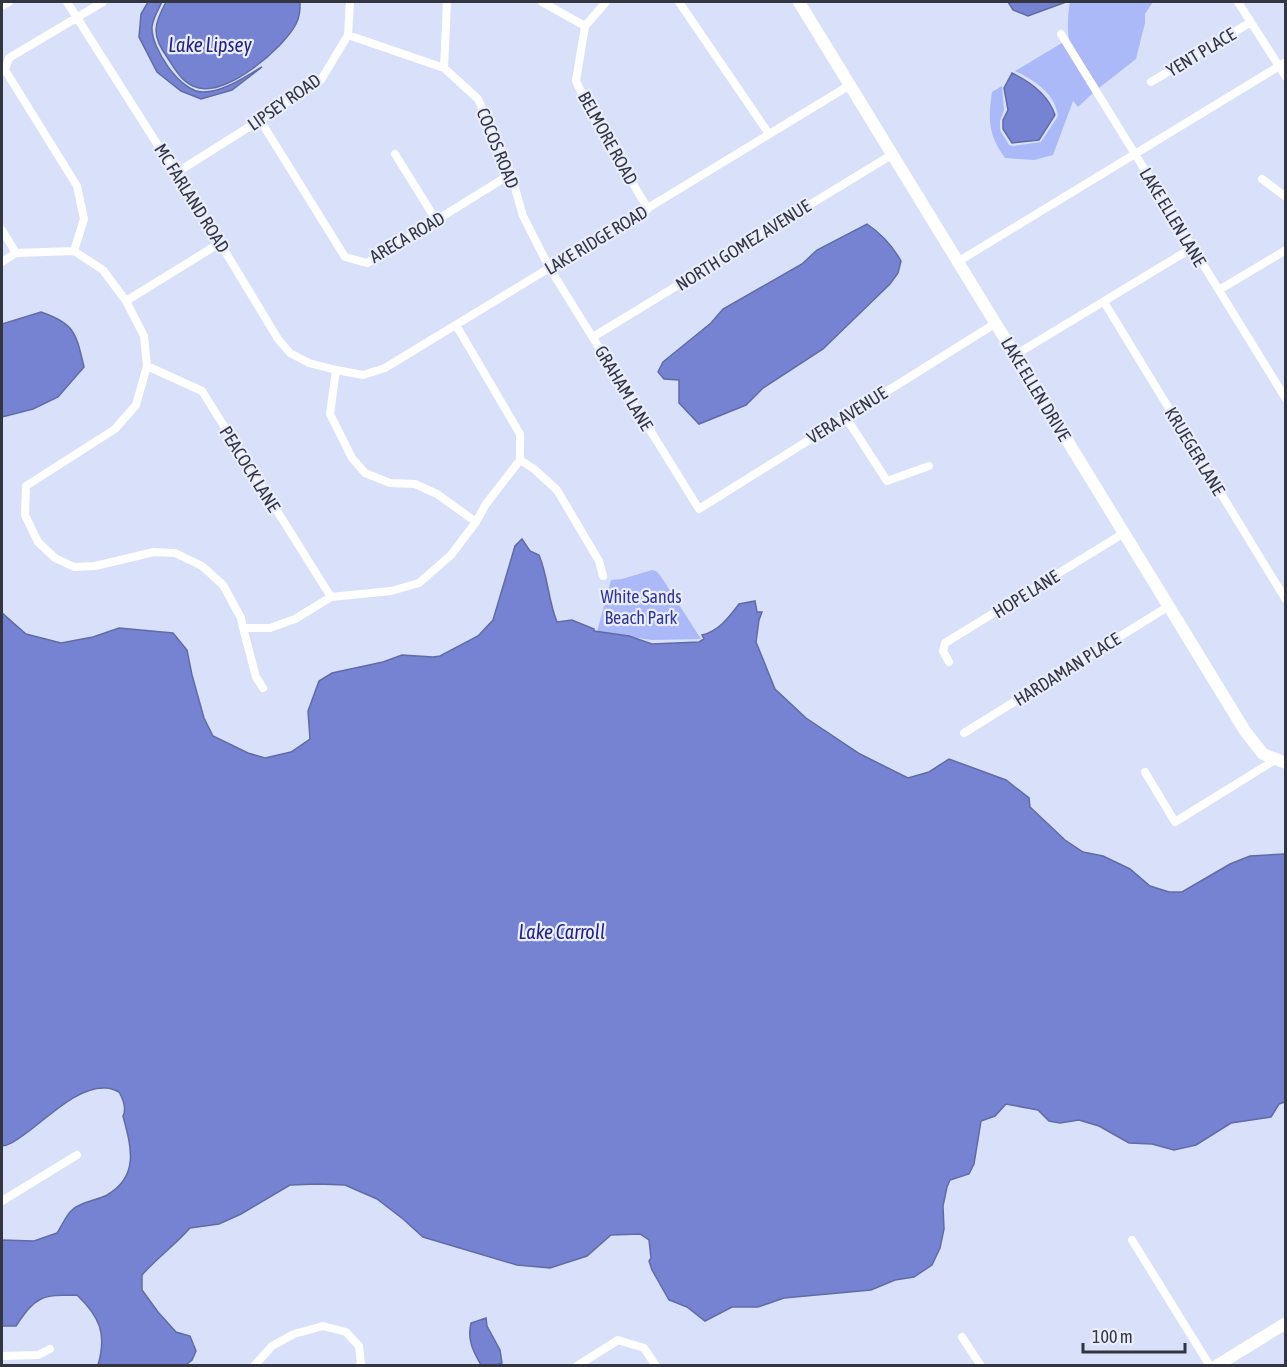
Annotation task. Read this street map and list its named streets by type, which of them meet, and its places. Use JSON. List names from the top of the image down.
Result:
{
  "streets": {
    "street": [
      "YENT PLACE",
      "LIPSEY ROAD",
      "BELMORE ROAD",
      "COCOS ROAD",
      "MC FARLAND ROAD",
      "LAKE ELLEN LANE",
      "ARECA ROAD",
      "LAKE RIDGE ROAD",
      "NORTH GOMEZ AVENUE",
      "GRAHAM LANE",
      "LAKE ELLEN DRIVE",
      "VERA AVENUE",
      "KRUEGER LANE",
      "PEACOCK LANE",
      "HOPE LANE",
      "HARDAMAN PLACE"
    ]
  },
  "crossings": [
    ["LIPSEY ROAD", "COCOS ROAD"],
    ["LIPSEY ROAD", "MC FARLAND ROAD"],
    ["LIPSEY ROAD", "ARECA ROAD"],
    ["BELMORE ROAD", "LAKE RIDGE ROAD"],
    ["COCOS ROAD", "ARECA ROAD"],
    ["COCOS ROAD", "LAKE RIDGE ROAD"],
    ["COCOS ROAD", "GRAHAM LANE"],
    ["MC FARLAND ROAD", "LAKE RIDGE ROAD"],
    ["LAKE RIDGE ROAD", "GRAHAM LANE"],
    ["LAKE RIDGE ROAD", "LAKE ELLEN DRIVE"],
    ["NORTH GOMEZ AVENUE", "GRAHAM LANE"],
    ["NORTH GOMEZ AVENUE", "LAKE ELLEN DRIVE"],
    ["GRAHAM LANE", "VERA AVENUE"],
    ["LAKE ELLEN DRIVE", "VERA AVENUE"],
    ["LAKE ELLEN DRIVE", "HOPE LANE"],
    ["LAKE ELLEN DRIVE", "HARDAMAN PLACE"]
  ],
  "water": ["Lake Lipsey", "Lake Carroll"],
  "parks": ["White Sands Beach Park"],
  "scale_bar": "100 m"
}
